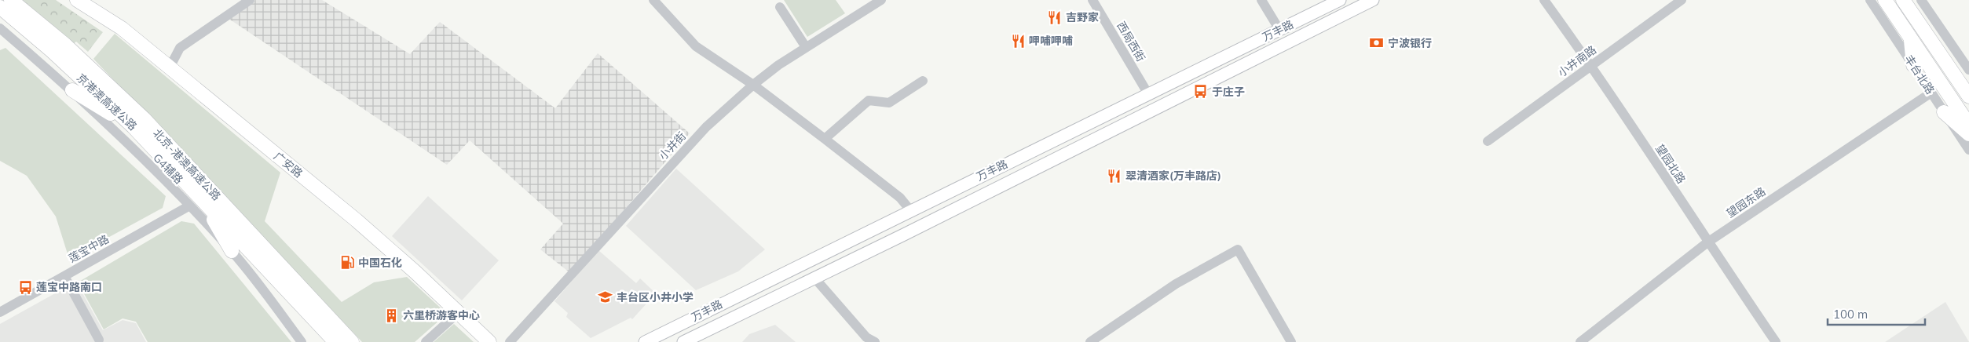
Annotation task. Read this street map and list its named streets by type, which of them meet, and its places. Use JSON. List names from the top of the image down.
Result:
{
  "streets": {
    "highway": [
      "丰台北路",
      "京港澳高速公路",
      "北京-港澳高速公路",
      "广安路"
    ],
    "main road": ["万丰路"],
    "street": [
      "西局西街",
      "小井南路",
      "小井街",
      "望园北路",
      "G4辅路",
      "望园东路",
      "莲宝中路"
    ]
  },
  "crossings": [
    ["万丰路", "西局西街"],
    ["小井南路", "望园北路"],
    ["丰台北路", "望园东路"],
    ["望园北路", "望园东路"],
    ["G4辅路", "莲宝中路"]
  ],
  "places": {
    "restaurant": ["吉野家", "呷哺呷哺", "翠清酒家(万丰路店)"],
    "bank": ["宁波银行"],
    "bus stop": ["于庄子", "莲宝中路南口"],
    "fuel station": ["中国石化"],
    "school or university": ["丰台区小井小学"],
    "building": ["六里桥游客中心"]
  },
  "scale_bar": "100 m"
}
